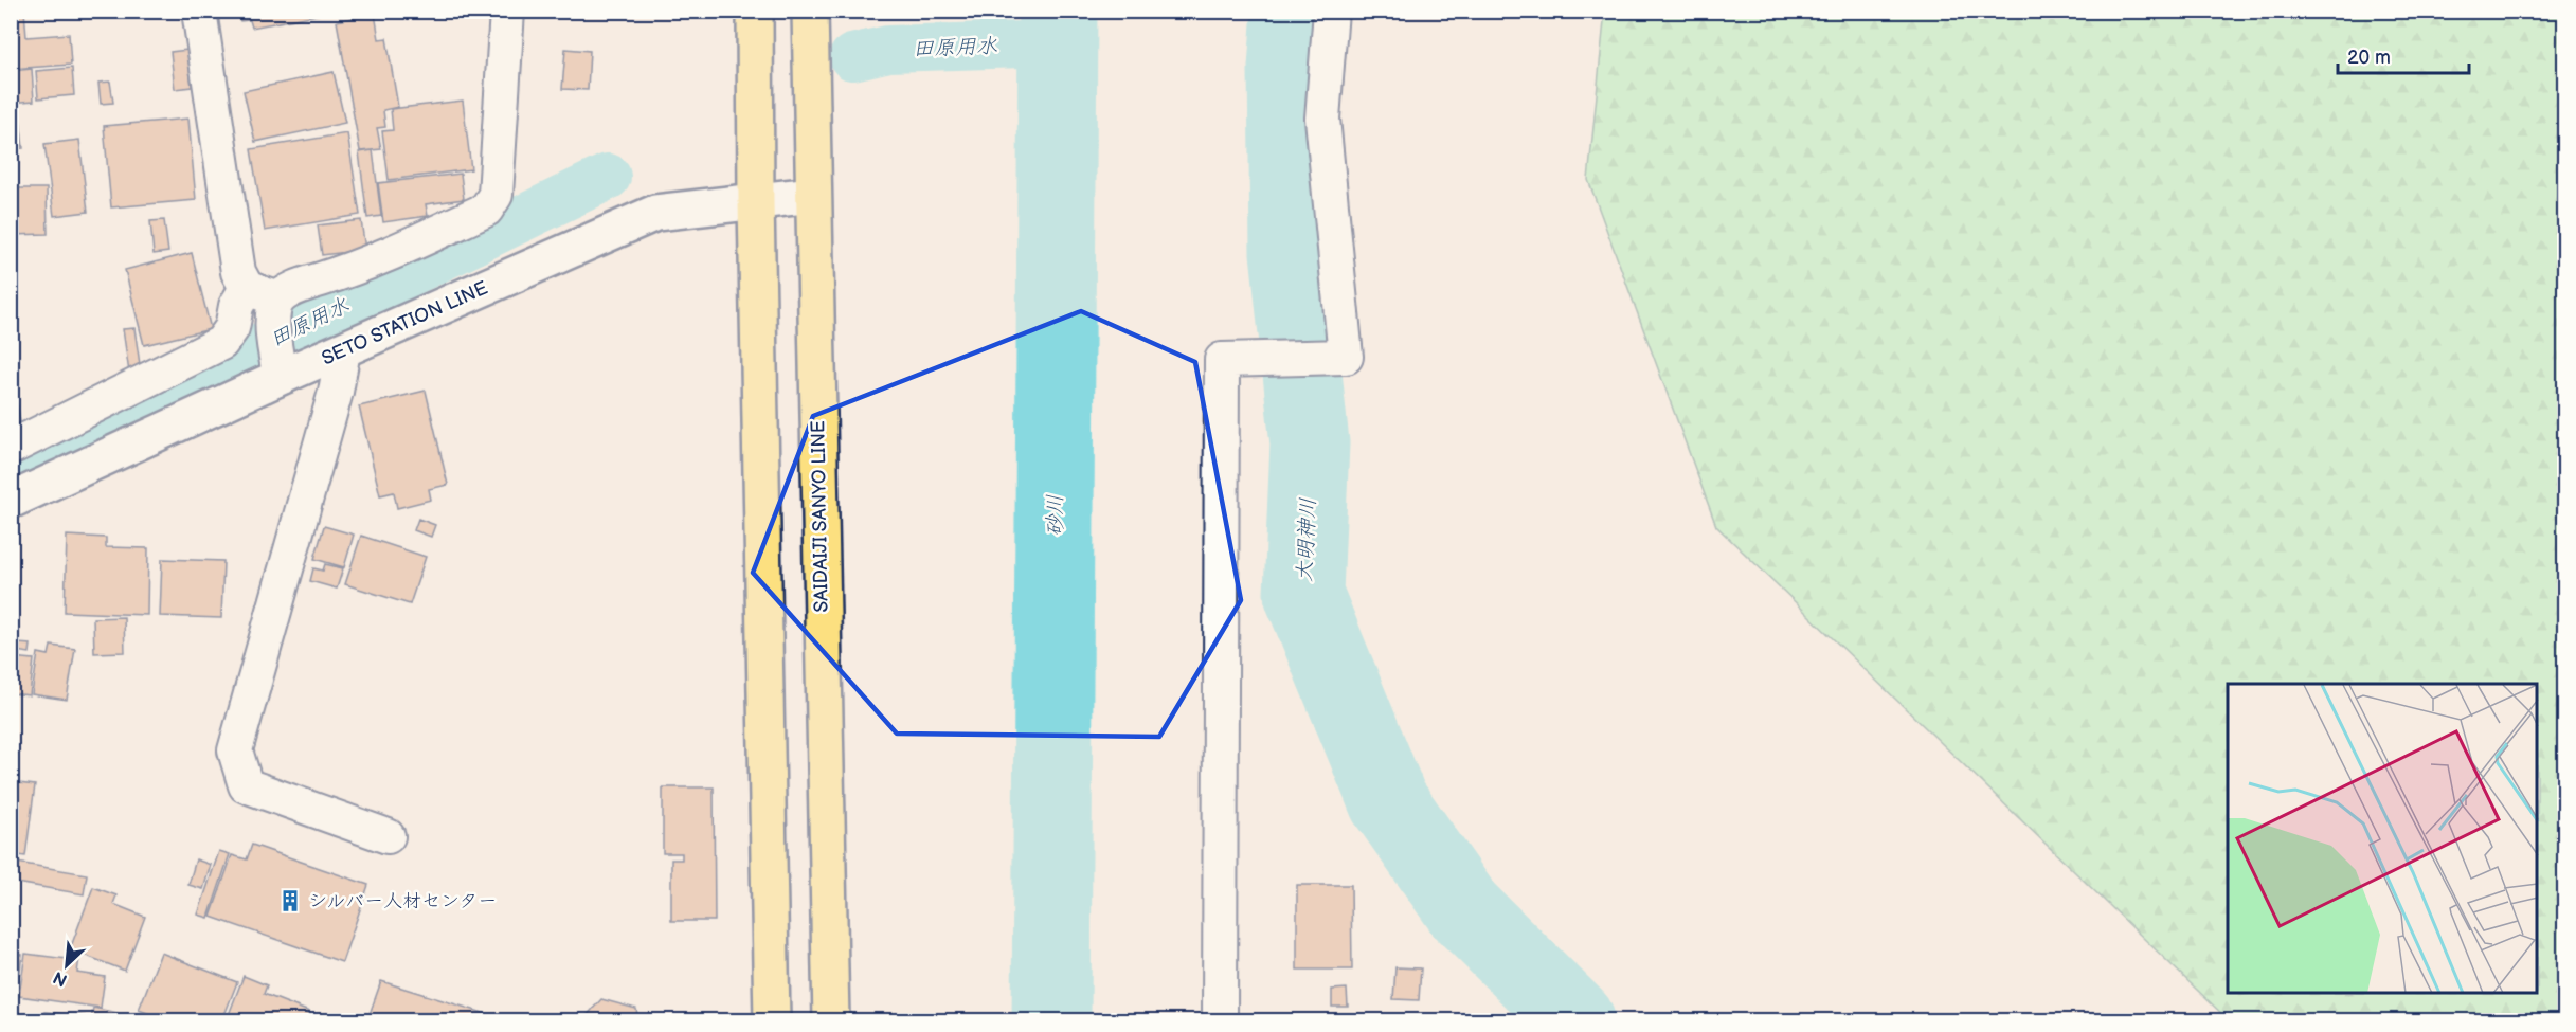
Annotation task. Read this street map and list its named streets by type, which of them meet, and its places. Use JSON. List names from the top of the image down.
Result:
{
  "streets": {
    "main road": ["SETO STATION LINE", "SAIDAIJI SANYO LINE"]
  },
  "crossings": [
    ["SETO STATION LINE", "SAIDAIJI SANYO LINE"]
  ],
  "water": ["田原用水", "砂川", "大明神川"],
  "places": {
    "building": ["シルバー人材センター"]
  },
  "scale_bar": "20 m",
  "north": "bottom left"
}
